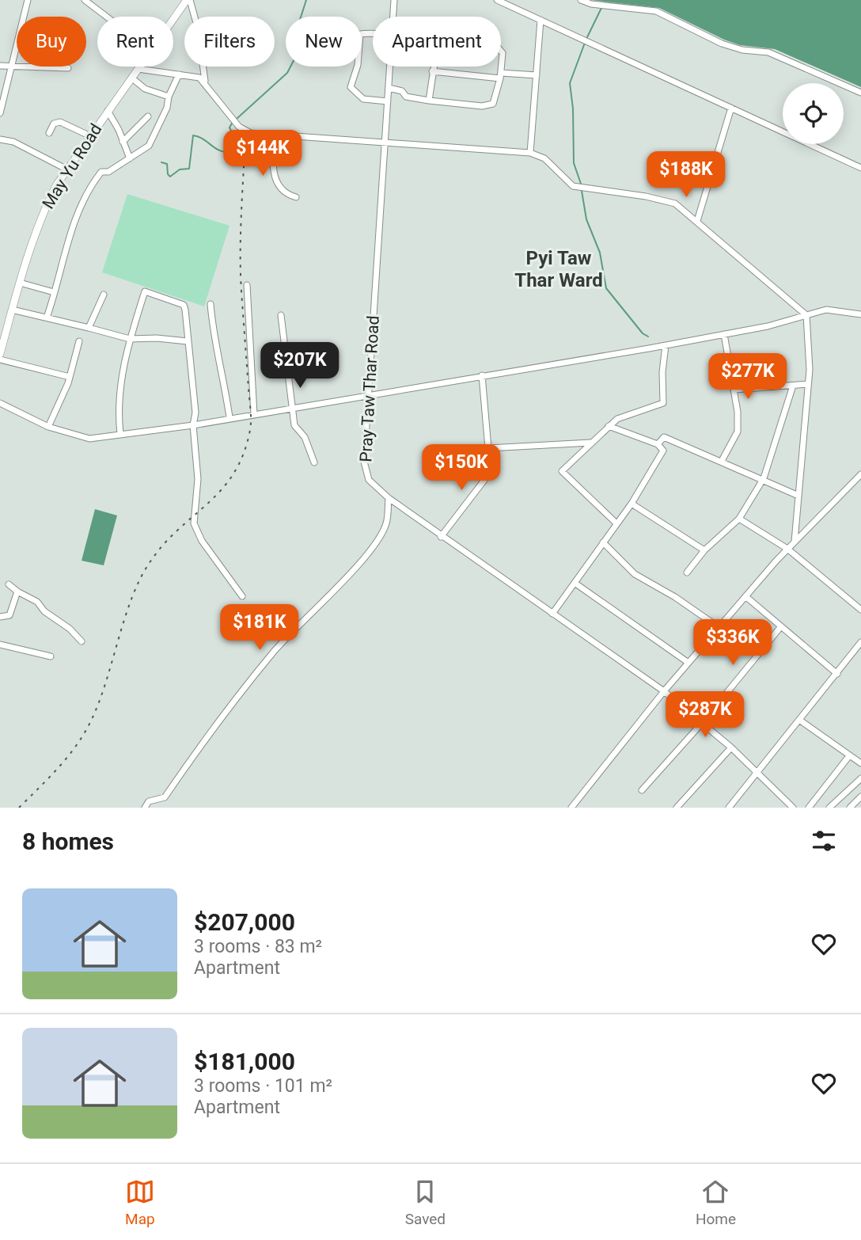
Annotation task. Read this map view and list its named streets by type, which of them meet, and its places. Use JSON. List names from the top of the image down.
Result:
{
  "streets": {
    "main road": ["May Yu Road"],
    "street": ["Pray Taw Thar Road"]
  },
  "districts": ["Pyi Taw Thar Ward"],
  "page": {
    "chip": [
      "Buy",
      "Rent",
      "Filters",
      "New",
      "Apartment"
    ],
    "price": [
      "$144K",
      "$188K",
      "$207K",
      "$277K",
      "$150K",
      "$181K",
      "$336K",
      "$287K"
    ],
    "heading": "8 homes",
    "list": [
      {
        "name": "$207,000",
        "note": "3 rooms · 83 m² · Apartment"
      },
      {
        "name": "$181,000",
        "note": "3 rooms · 101 m² · Apartment"
      }
    ],
    "tabs": ["Map", "Saved", "Home"]
  }
}
